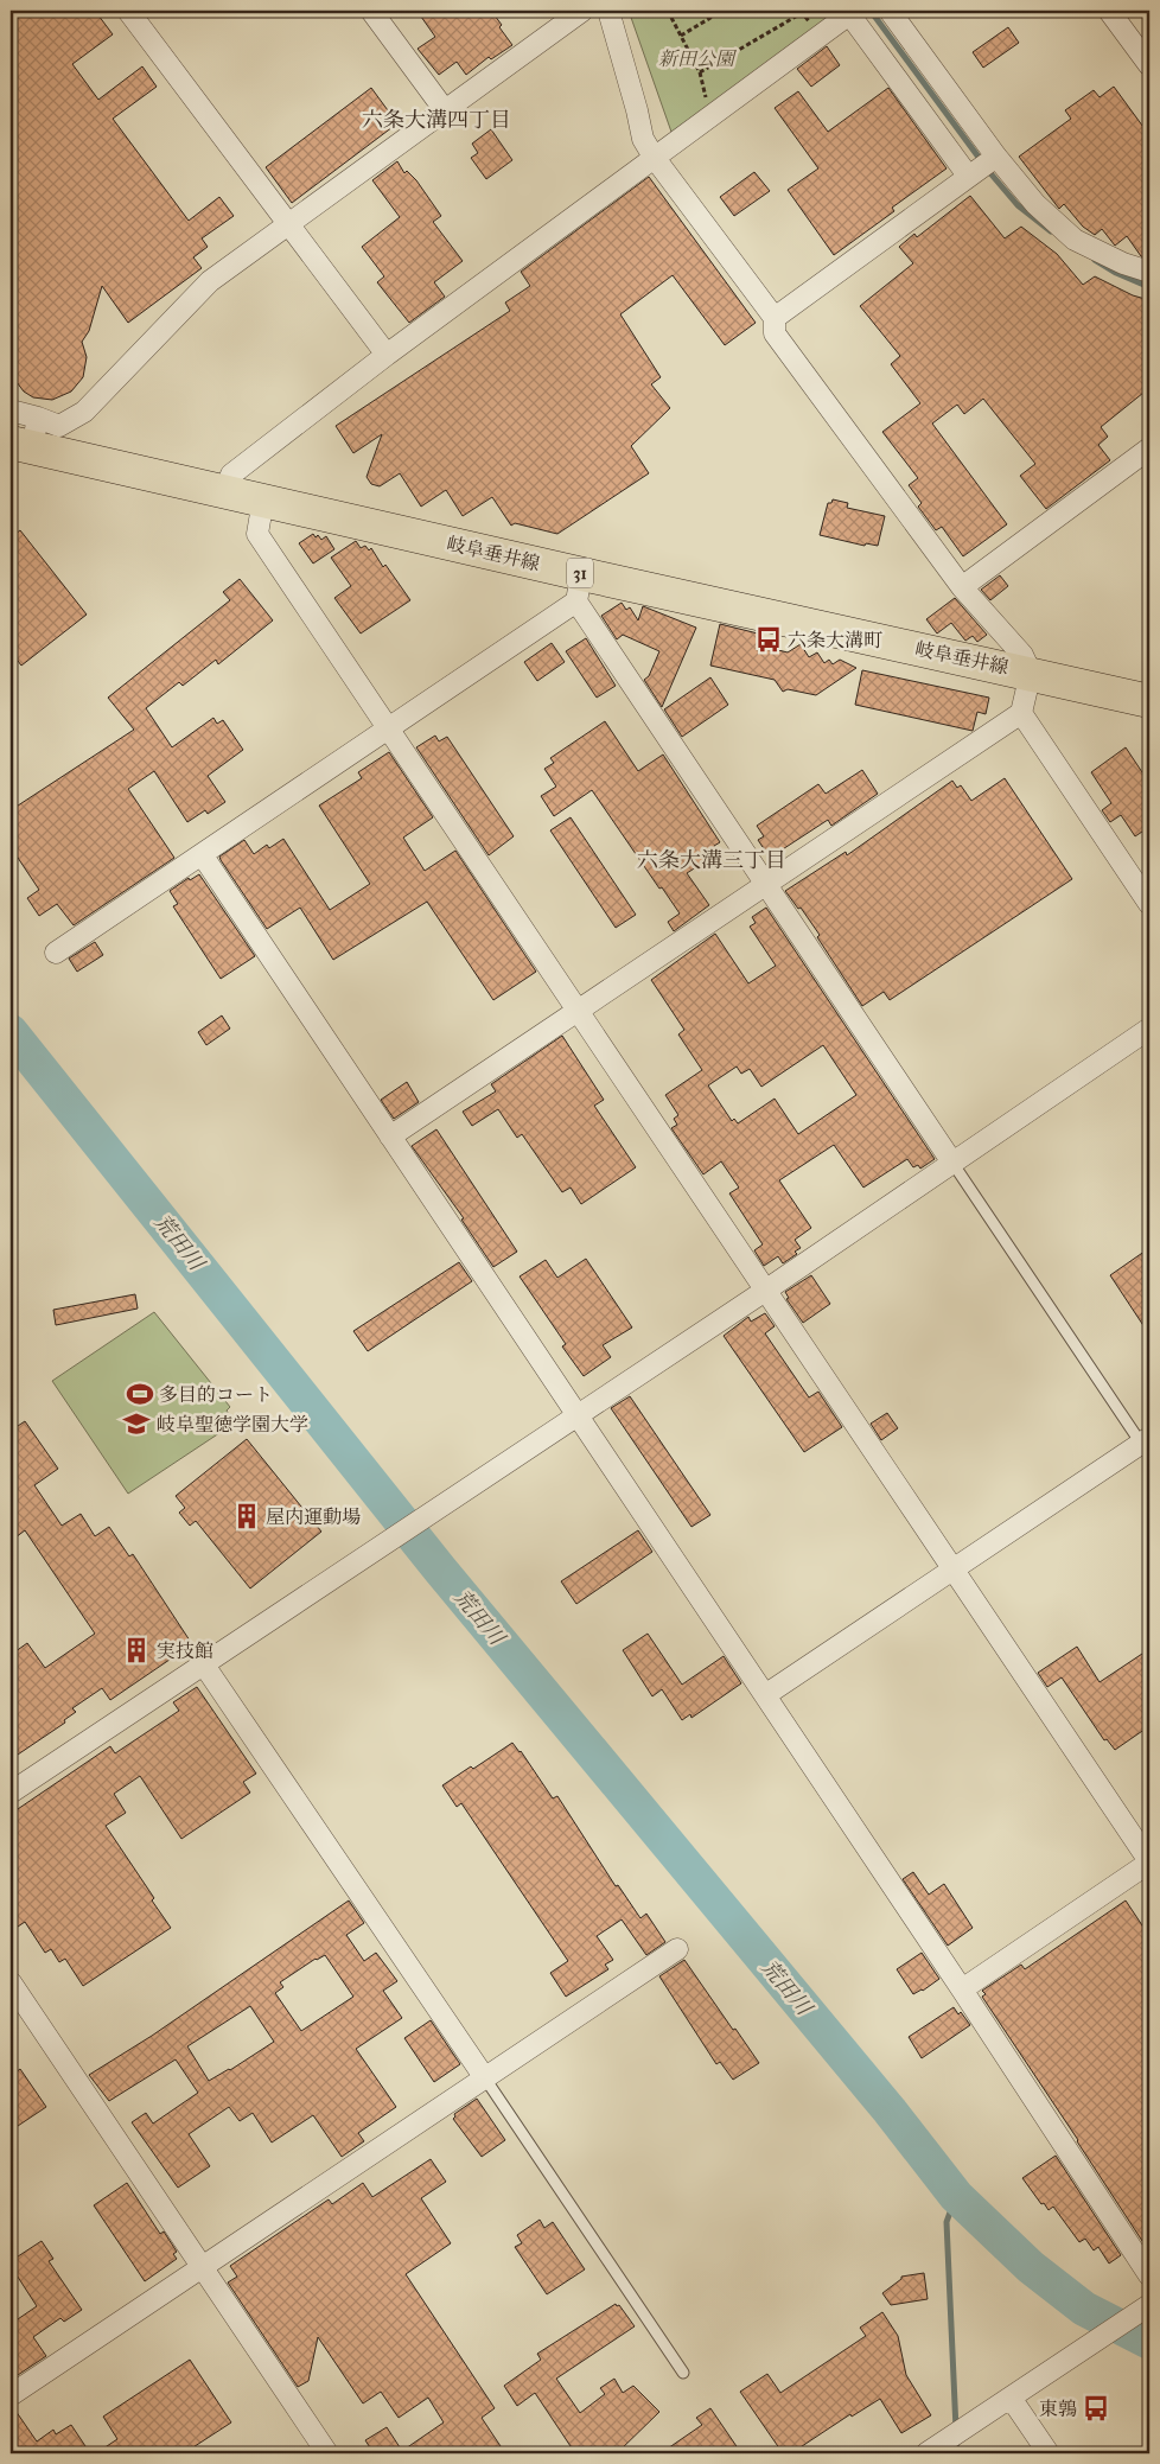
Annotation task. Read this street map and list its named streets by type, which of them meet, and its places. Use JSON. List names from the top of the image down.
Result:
{
  "streets": {
    "main road": ["岐阜垂井線", "31"]
  },
  "districts": ["六条大溝四丁目", "六条大溝三丁目"],
  "water": ["荒田川"],
  "parks": ["新田公園"],
  "places": {
    "bus stop": ["六条大溝町", "東鶉"],
    "sports": ["多目的コート"],
    "school or university": ["岐阜聖徳学園大学"],
    "building": ["屋内運動場", "実技館"]
  }
}
